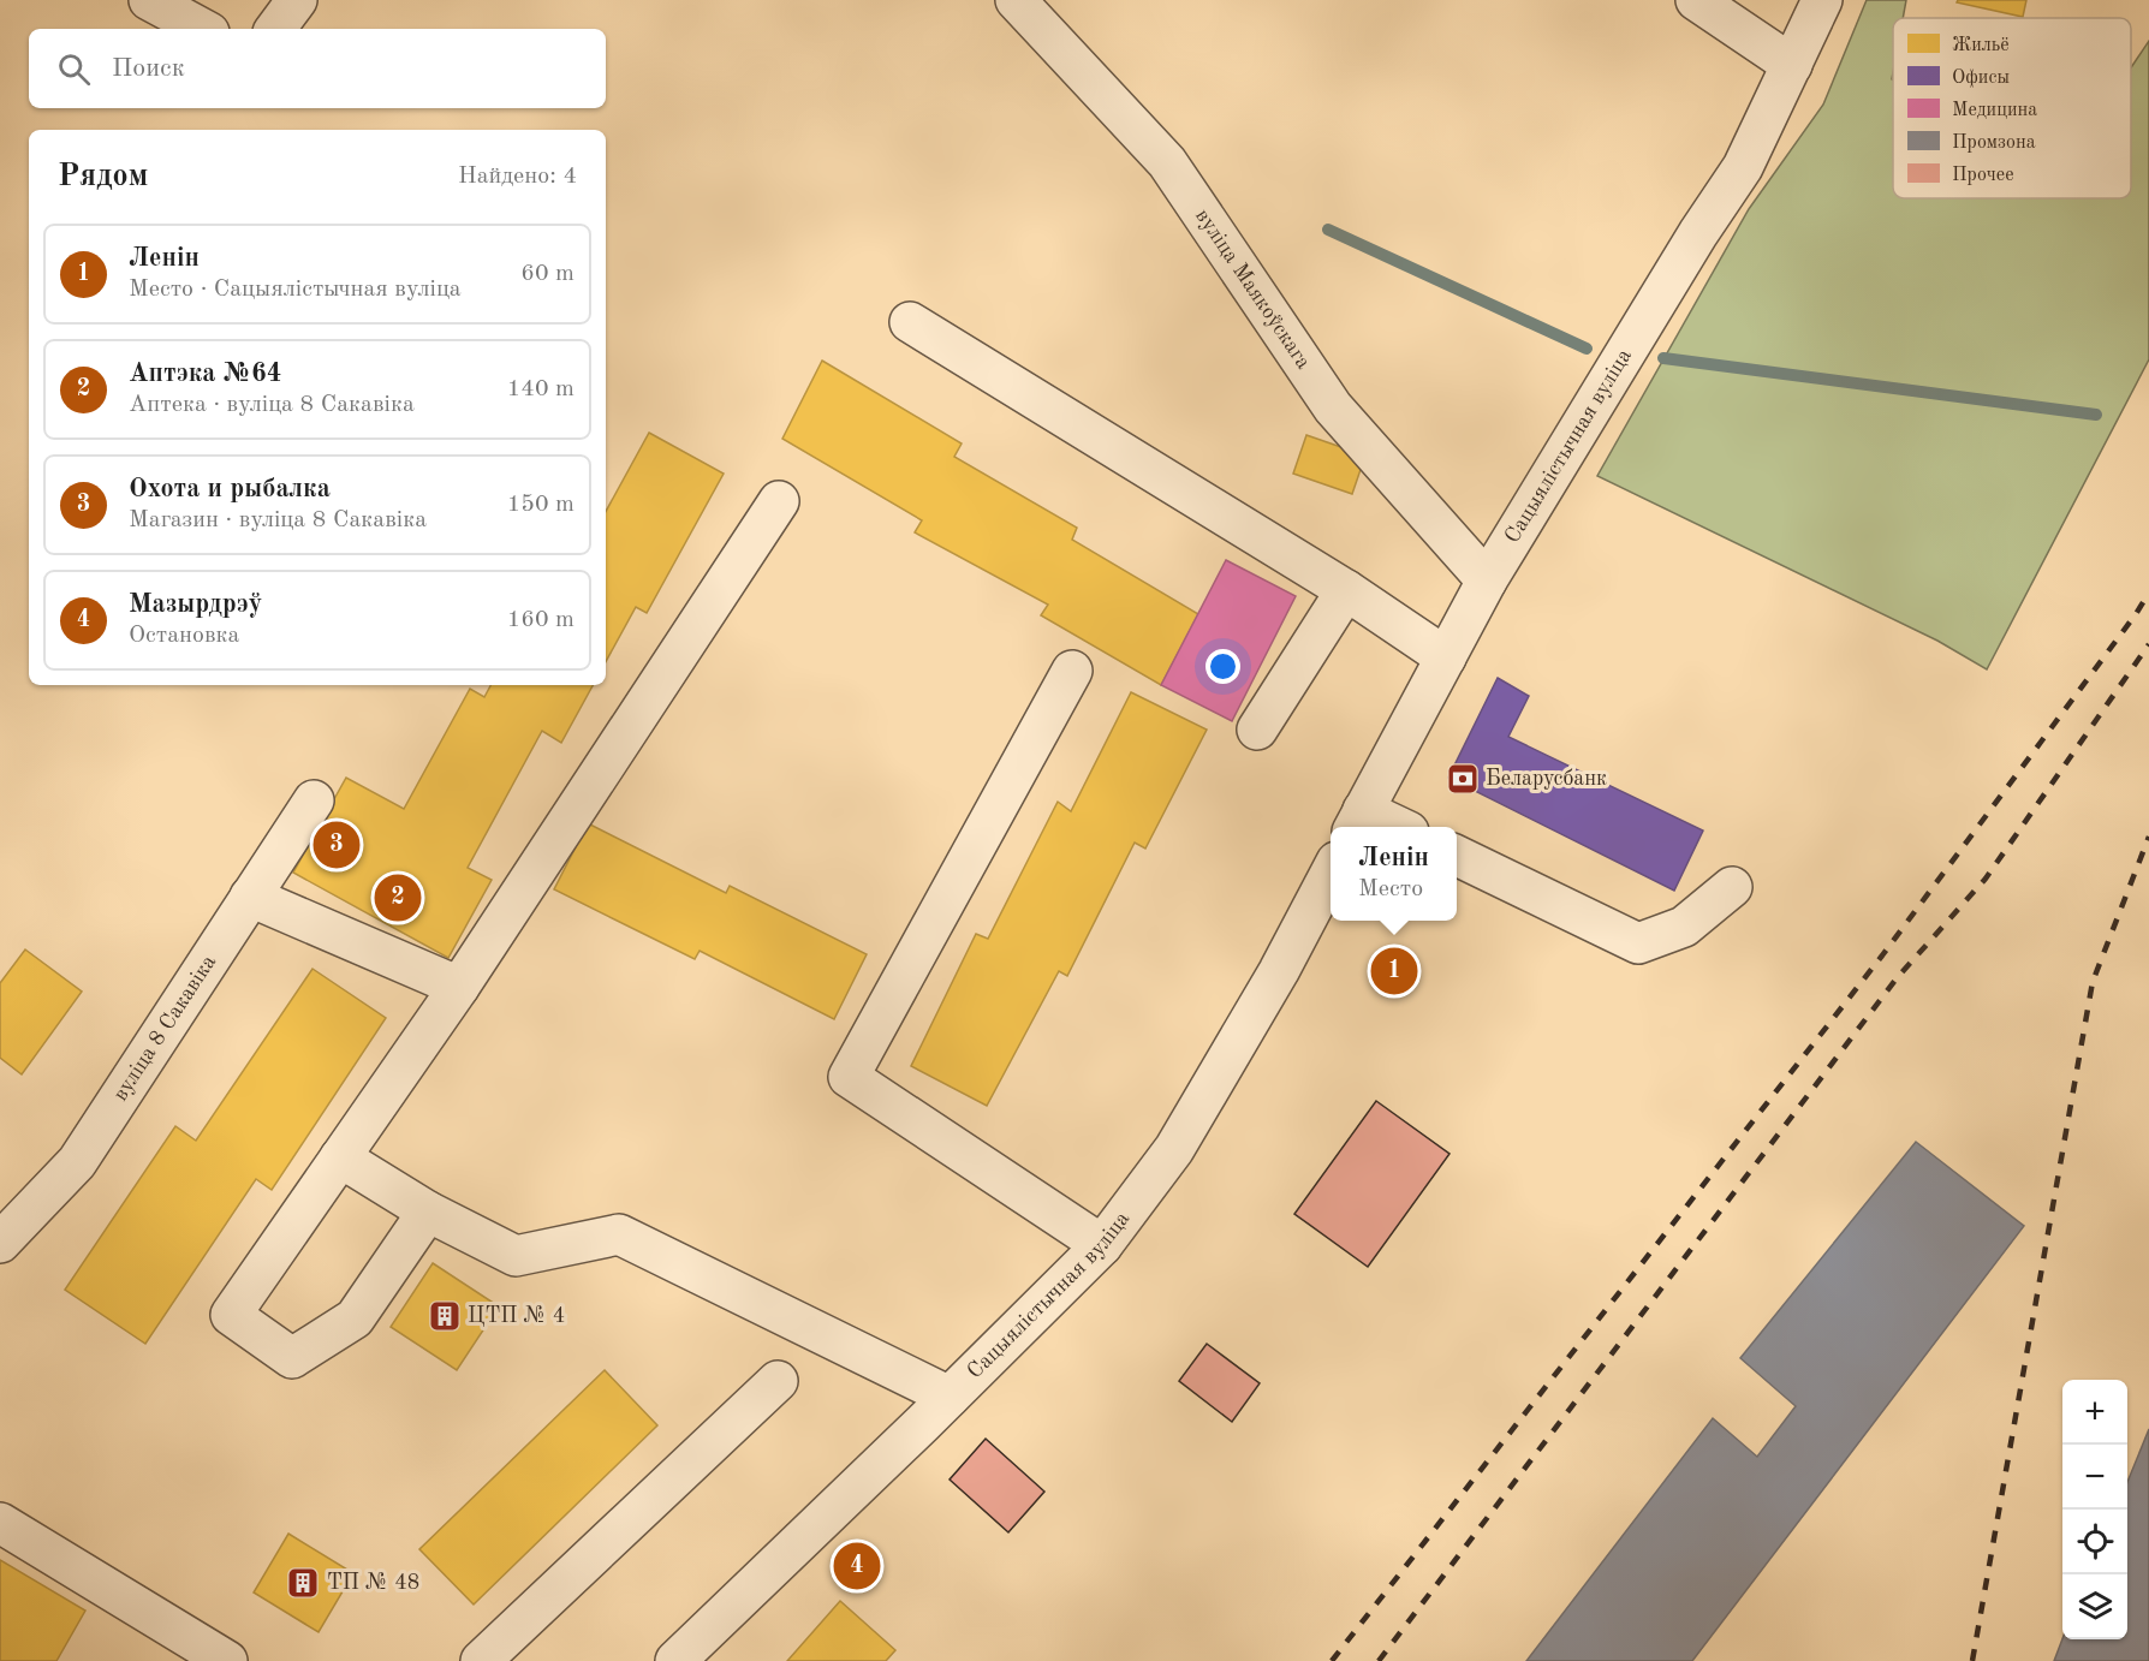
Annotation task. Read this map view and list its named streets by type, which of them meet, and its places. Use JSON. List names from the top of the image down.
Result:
{
  "streets": {
    "street": ["вуліца Маякоўскага", "Сацыялістычная вуліца", "вуліца 8 Сакавіка"]
  },
  "crossings": [
    ["вуліца Маякоўскага", "Сацыялістычная вуліца"]
  ],
  "places": {
    "bank": ["Беларусбанк"],
    "building": ["ЦТП № 4", "ТП № 48"]
  },
  "legend": [
    "Жильё",
    "Офисы",
    "Медицина",
    "Промзона",
    "Прочее"
  ],
  "page": {
    "search": "Поиск",
    "heading": ["Рядом", "Найдено: 4"],
    "list": [
      {
        "mark": "1",
        "name": "Ленін",
        "note": "Место · Сацыялістычная вуліца",
        "value": "60 m"
      },
      {
        "mark": "2",
        "name": "Аптэка №64",
        "note": "Аптека · вуліца 8 Сакавіка",
        "value": "140 m"
      },
      {
        "mark": "3",
        "name": "Охота и рыбалка",
        "note": "Магазин · вуліца 8 Сакавіка",
        "value": "150 m"
      },
      {
        "mark": "4",
        "name": "Мазырдрэў",
        "note": "Остановка",
        "value": "160 m"
      }
    ],
    "pins": [
      "3",
      "2",
      "1",
      "4"
    ],
    "popup": ["Ленін", "Место"],
    "map_buttons": ["+", "−"]
  }
}
